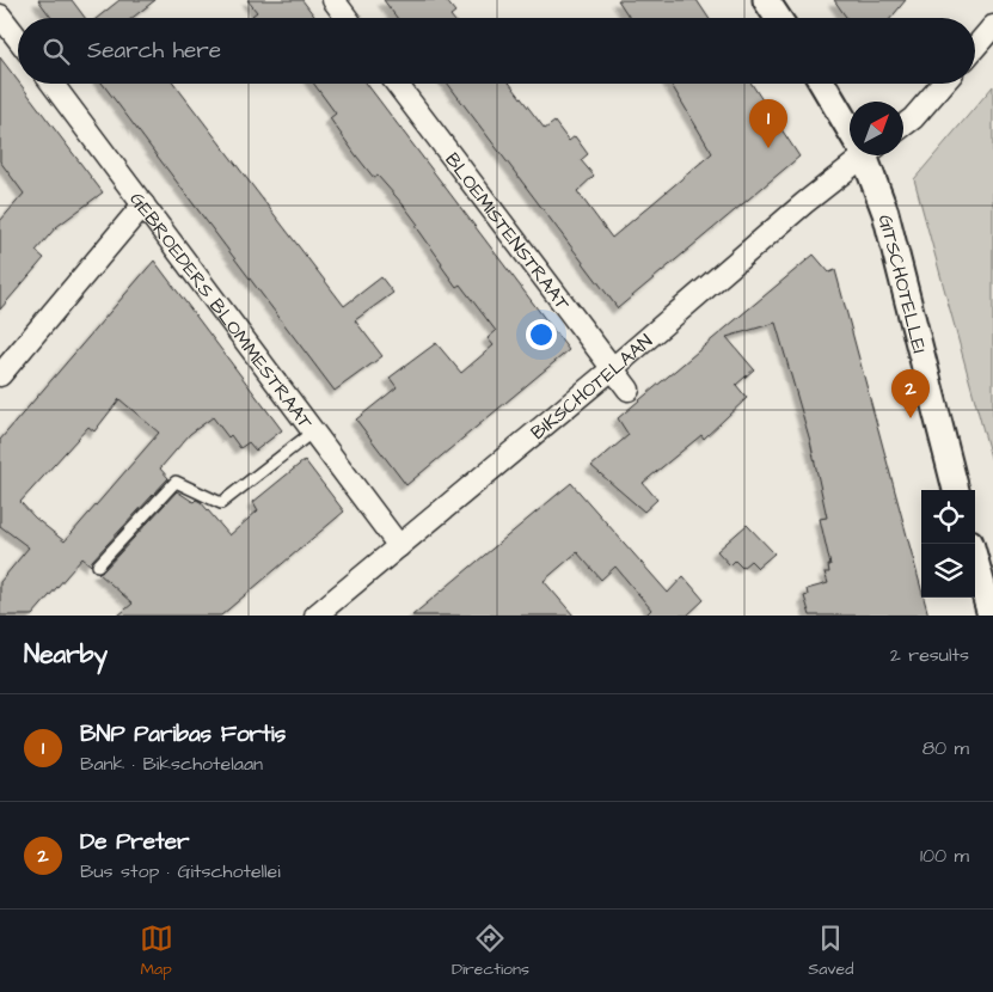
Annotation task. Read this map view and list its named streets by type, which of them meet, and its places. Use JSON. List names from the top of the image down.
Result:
{
  "streets": {
    "street": [
      "BLOEMISTENSTRAAT",
      "GITSCHOTELLEI",
      "GEBROEDERS BLOMMESTRAAT",
      "BIKSCHOTELAAN"
    ]
  },
  "crossings": [
    ["BLOEMISTENSTRAAT", "BIKSCHOTELAAN"],
    ["GEBROEDERS BLOMMESTRAAT", "BIKSCHOTELAAN"]
  ],
  "north": "top right",
  "page": {
    "search": "Search here",
    "pins": ["1", "2"],
    "heading": ["Nearby", "2 results"],
    "list": [
      {
        "mark": "1",
        "name": "BNP Paribas Fortis",
        "note": "Bank · Bikschotelaan",
        "value": "80 m"
      },
      {
        "mark": "2",
        "name": "De Preter",
        "note": "Bus stop · Gitschotellei",
        "value": "100 m"
      }
    ],
    "nav": ["Map", "Directions", "Saved"]
  }
}
